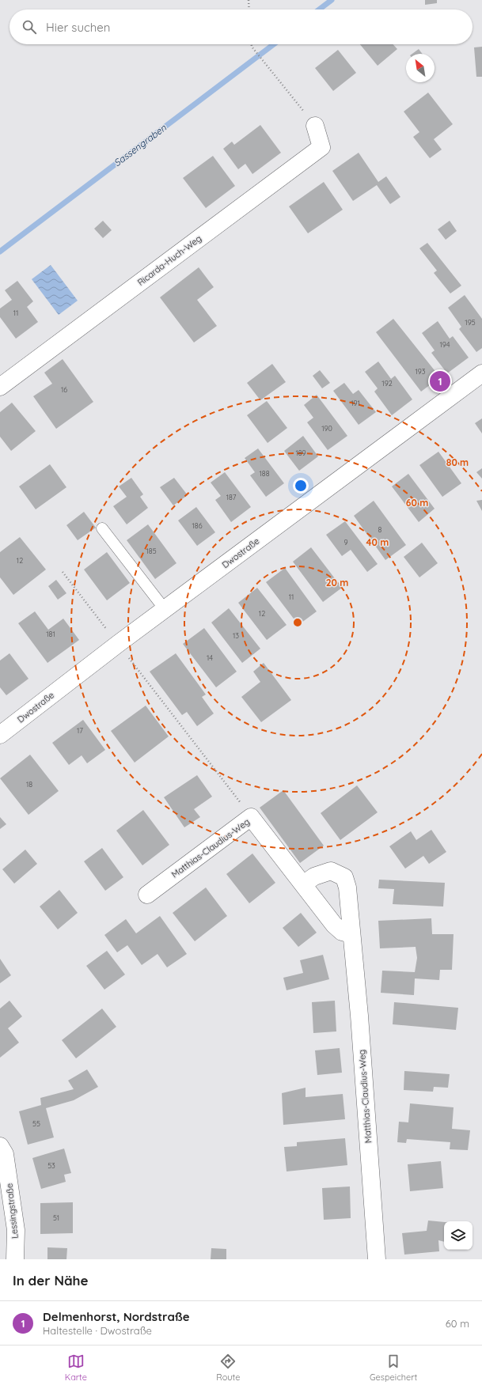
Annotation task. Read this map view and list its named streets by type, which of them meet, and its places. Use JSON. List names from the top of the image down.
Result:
{
  "streets": {
    "street": [
      "Ricarda-Huch-Weg",
      "Dwostraße",
      "Matthias-Claudius-Weg",
      "Lessingstraße"
    ]
  },
  "water": ["Sassengraben"],
  "house_numbers": [
    "11",
    "195",
    "194",
    "193",
    "192",
    "16",
    "191",
    "190",
    "189",
    "188",
    "187",
    "186",
    "8",
    "9",
    "185",
    "12",
    "11",
    "12",
    "181",
    "13",
    "14",
    "17",
    "18",
    "55",
    "53",
    "51"
  ],
  "north": "top left",
  "page": {
    "search": "Hier suchen",
    "pins": "1",
    "heading": "In der Nähe",
    "list": [
      {
        "mark": "1",
        "name": "Delmenhorst, Nordstraße",
        "note": "Haltestelle · Dwostraße",
        "value": "60 m"
      }
    ],
    "nav": ["Karte", "Route", "Gespeichert"]
  },
  "rings": [
    "80 m",
    "60 m",
    "40 m",
    "20 m"
  ]
}
